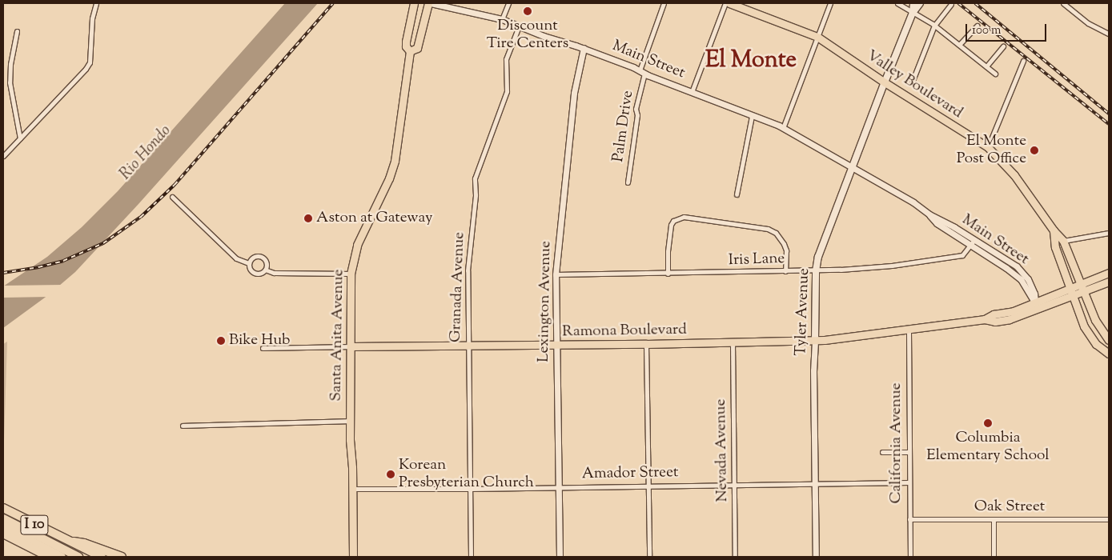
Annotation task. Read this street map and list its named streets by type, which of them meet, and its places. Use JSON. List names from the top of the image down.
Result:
{
  "streets": {
    "highway": ["I 10"],
    "main road": [
      "Valley Boulevard",
      "Tyler Avenue",
      "Ramona Boulevard",
      "Santa Anita Avenue"
    ],
    "street": [
      "Main Street",
      "Palm Drive",
      "Iris Lane",
      "Granada Avenue",
      "Lexington Avenue",
      "California Avenue",
      "Nevada Avenue",
      "Amador Street",
      "Oak Street"
    ]
  },
  "crossings": [
    ["Main Street", "Palm Drive"],
    ["Main Street", "Iris Lane"],
    ["Main Street", "Granada Avenue"],
    ["Main Street", "Lexington Avenue"],
    ["Main Street", "Tyler Avenue"],
    ["Main Street", "Ramona Boulevard"],
    ["Main Street", "Santa Anita Avenue"],
    ["Valley Boulevard", "Tyler Avenue"],
    ["Valley Boulevard", "Ramona Boulevard"],
    ["Iris Lane", "Lexington Avenue"],
    ["Iris Lane", "Tyler Avenue"],
    ["Granada Avenue", "Ramona Boulevard"],
    ["Granada Avenue", "Amador Street"],
    ["Lexington Avenue", "Ramona Boulevard"],
    ["Lexington Avenue", "Amador Street"],
    ["Tyler Avenue", "Ramona Boulevard"],
    ["Tyler Avenue", "Amador Street"],
    ["Ramona Boulevard", "Santa Anita Avenue"],
    ["Ramona Boulevard", "California Avenue"],
    ["Ramona Boulevard", "Nevada Avenue"],
    ["Santa Anita Avenue", "Amador Street"],
    ["California Avenue", "Amador Street"],
    ["California Avenue", "Oak Street"],
    ["Nevada Avenue", "Amador Street"]
  ],
  "districts": ["El Monte"],
  "water": ["Rio Hondo"],
  "places": [
    "Discount Tire Centers",
    "El Monte Post Office",
    "Aston at Gateway",
    "Bike Hub",
    "Columbia Elementary School",
    "Korean Presbyterian Church"
  ],
  "scale_bar": "100 m"
}
